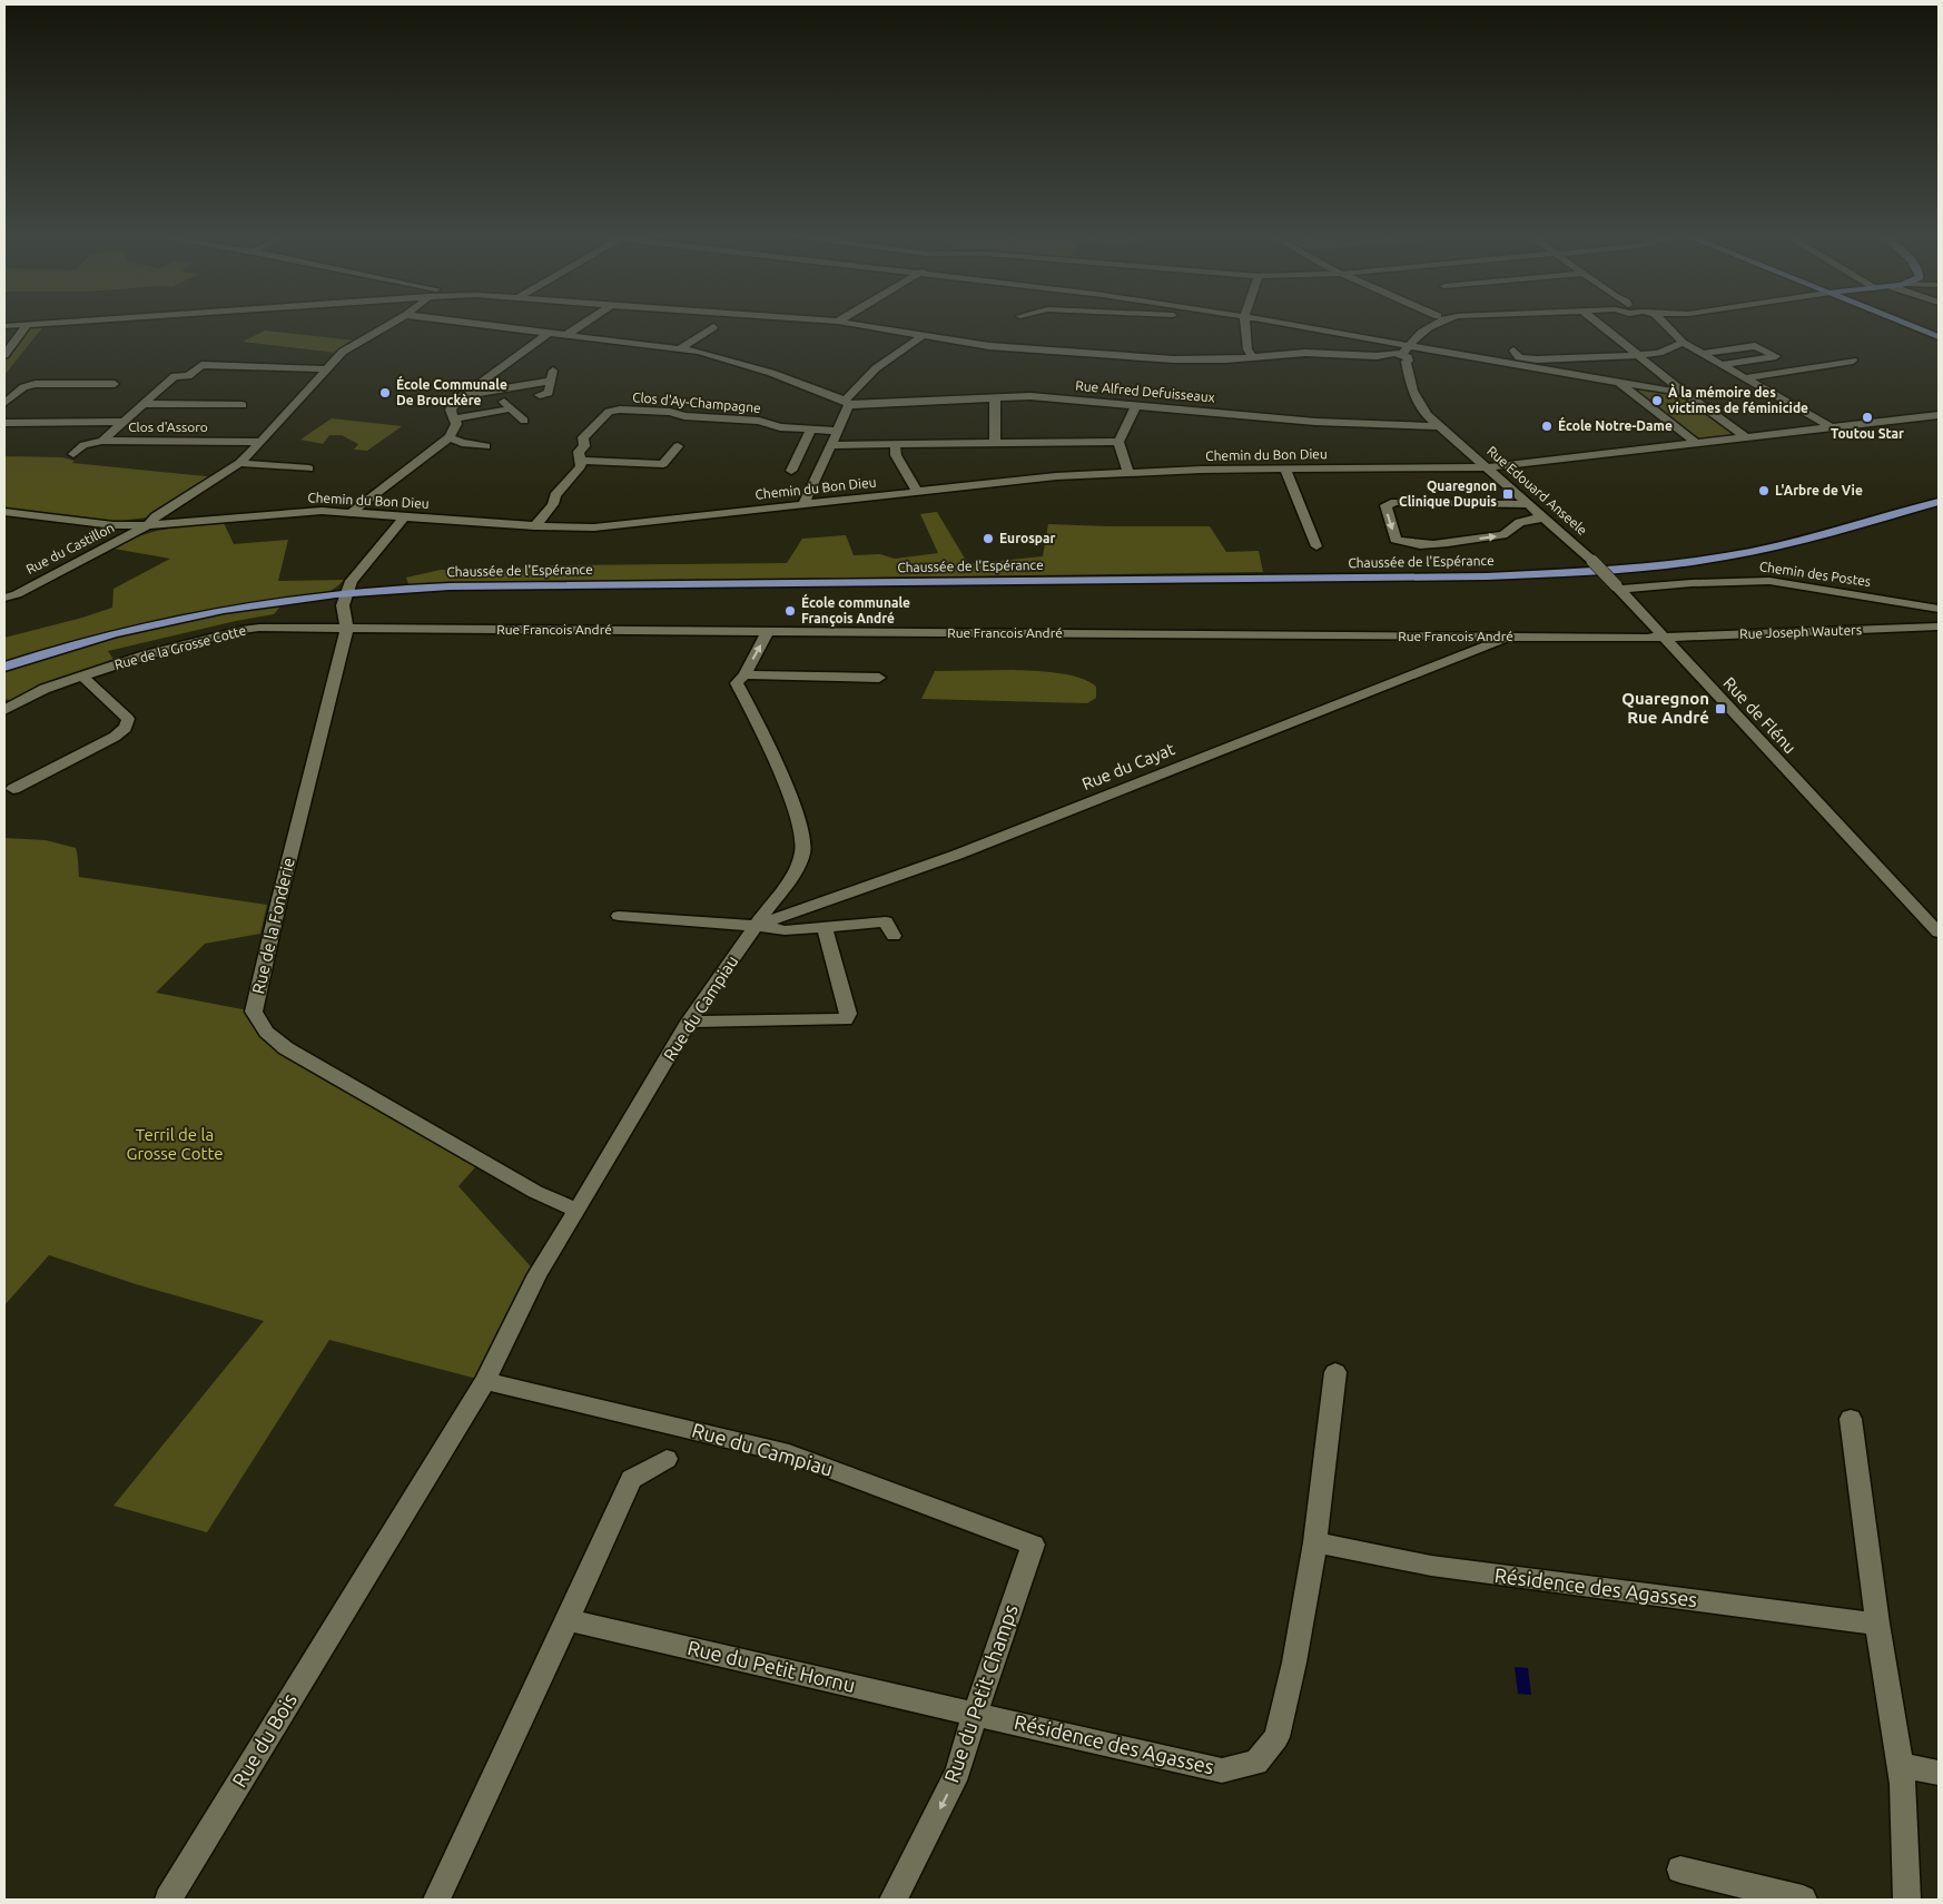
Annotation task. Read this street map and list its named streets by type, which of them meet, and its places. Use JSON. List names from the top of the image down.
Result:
{
  "streets": {
    "main road": ["Chaussée de l'Espérance"],
    "street": [
      "Rue Alfred Defuisseaux",
      "Clos d'Ay-Champagne",
      "Clos d'Assoro",
      "Chemin du Bon Dieu",
      "Rue Edouard Anseele",
      "Rue du Castillon",
      "Chemin des Postes",
      "Rue Francois André",
      "Rue Joseph Wauters",
      "Rue de la Grosse Cotte",
      "Rue de Flénu",
      "Rue du Cayat",
      "Rue de la Fonderie",
      "Rue du Campiau",
      "Résidence des Agasses",
      "Rue du Petit Hornu",
      "Rue du Petit Champs",
      "Rue du Bois"
    ]
  },
  "crossings": [
    ["Rue Alfred Defuisseaux", "Rue Edouard Anseele"],
    ["Clos d'Ay-Champagne", "Chemin du Bon Dieu"],
    ["Chemin du Bon Dieu", "Rue Edouard Anseele"],
    ["Chemin du Bon Dieu", "Rue du Castillon"],
    ["Chemin du Bon Dieu", "Rue de la Fonderie"],
    ["Rue Edouard Anseele", "Chemin des Postes"],
    ["Rue Edouard Anseele", "Rue Francois André"],
    ["Rue Edouard Anseele", "Rue Joseph Wauters"],
    ["Rue Edouard Anseele", "Rue de Flénu"],
    ["Chaussée de l'Espérance", "Rue de la Fonderie"],
    ["Rue Francois André", "Rue Joseph Wauters"],
    ["Rue Francois André", "Rue de la Grosse Cotte"],
    ["Rue Francois André", "Rue de Flénu"],
    ["Rue Francois André", "Rue du Cayat"],
    ["Rue Francois André", "Rue de la Fonderie"],
    ["Rue Francois André", "Rue du Campiau"],
    ["Rue Joseph Wauters", "Rue de Flénu"],
    ["Rue de la Grosse Cotte", "Rue de la Fonderie"],
    ["Rue du Cayat", "Rue du Campiau"],
    ["Rue de la Fonderie", "Rue du Campiau"],
    ["Rue du Campiau", "Rue du Petit Champs"],
    ["Rue du Campiau", "Rue du Bois"],
    ["Résidence des Agasses", "Rue du Petit Hornu"],
    ["Résidence des Agasses", "Rue du Petit Champs"],
    ["Rue du Petit Hornu", "Rue du Petit Champs"]
  ],
  "one_way": ["Rue du Petit Champs"],
  "parks": ["Terril de la Grosse Cotte"],
  "places": {
    "other": [
      "École Communale De Brouckère",
      "À la mémoire des victimes de féminicide",
      "Toutou Star",
      "École Notre-Dame",
      "L'Arbre de Vie",
      "Eurospar",
      "École communale François André"
    ],
    "transit": ["Quaregnon Clinique Dupuis", "Quaregnon Rue André"]
  }
}
